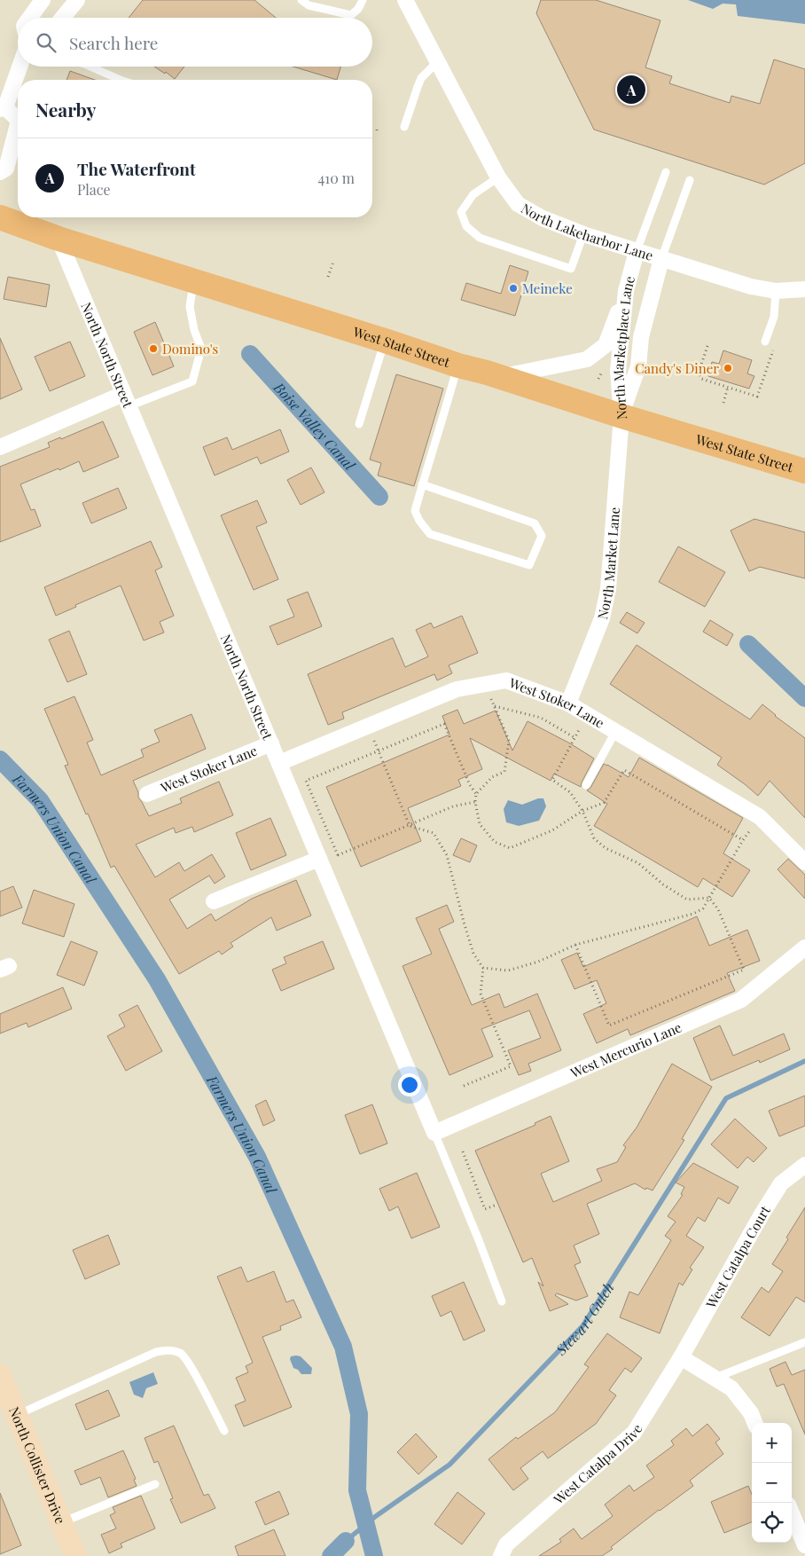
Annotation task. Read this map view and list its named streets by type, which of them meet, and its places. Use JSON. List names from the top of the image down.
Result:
{
  "streets": {
    "main road": ["West State Street"],
    "street": [
      "North Lakeharbor Lane",
      "North Marketplace Lane",
      "North North Street",
      "North Market Lane",
      "West Stoker Lane",
      "West Mercurio Lane",
      "West Catalpa Court",
      "West Catalpa Drive",
      "North Collister Drive"
    ]
  },
  "crossings": [
    ["North Lakeharbor Lane", "North Marketplace Lane"],
    ["North Marketplace Lane", "West State Street"],
    ["North Marketplace Lane", "North Market Lane"],
    ["West State Street", "North North Street"],
    ["West State Street", "North Market Lane"],
    ["North North Street", "West Stoker Lane"],
    ["North North Street", "West Mercurio Lane"],
    ["North Market Lane", "West Stoker Lane"],
    ["West Catalpa Court", "West Catalpa Drive"]
  ],
  "water": ["Boise Valley Canal", "Farmers Union Canal", "Stewart Gulch"],
  "places": ["Meineke", "Domino's", "Candy's Diner"],
  "page": {
    "search": "Search here",
    "pins": "A",
    "heading": "Nearby",
    "list": [
      {
        "mark": "A",
        "name": "The Waterfront",
        "note": "Place",
        "value": "410 m"
      }
    ],
    "map_buttons": ["+", "−"]
  }
}
